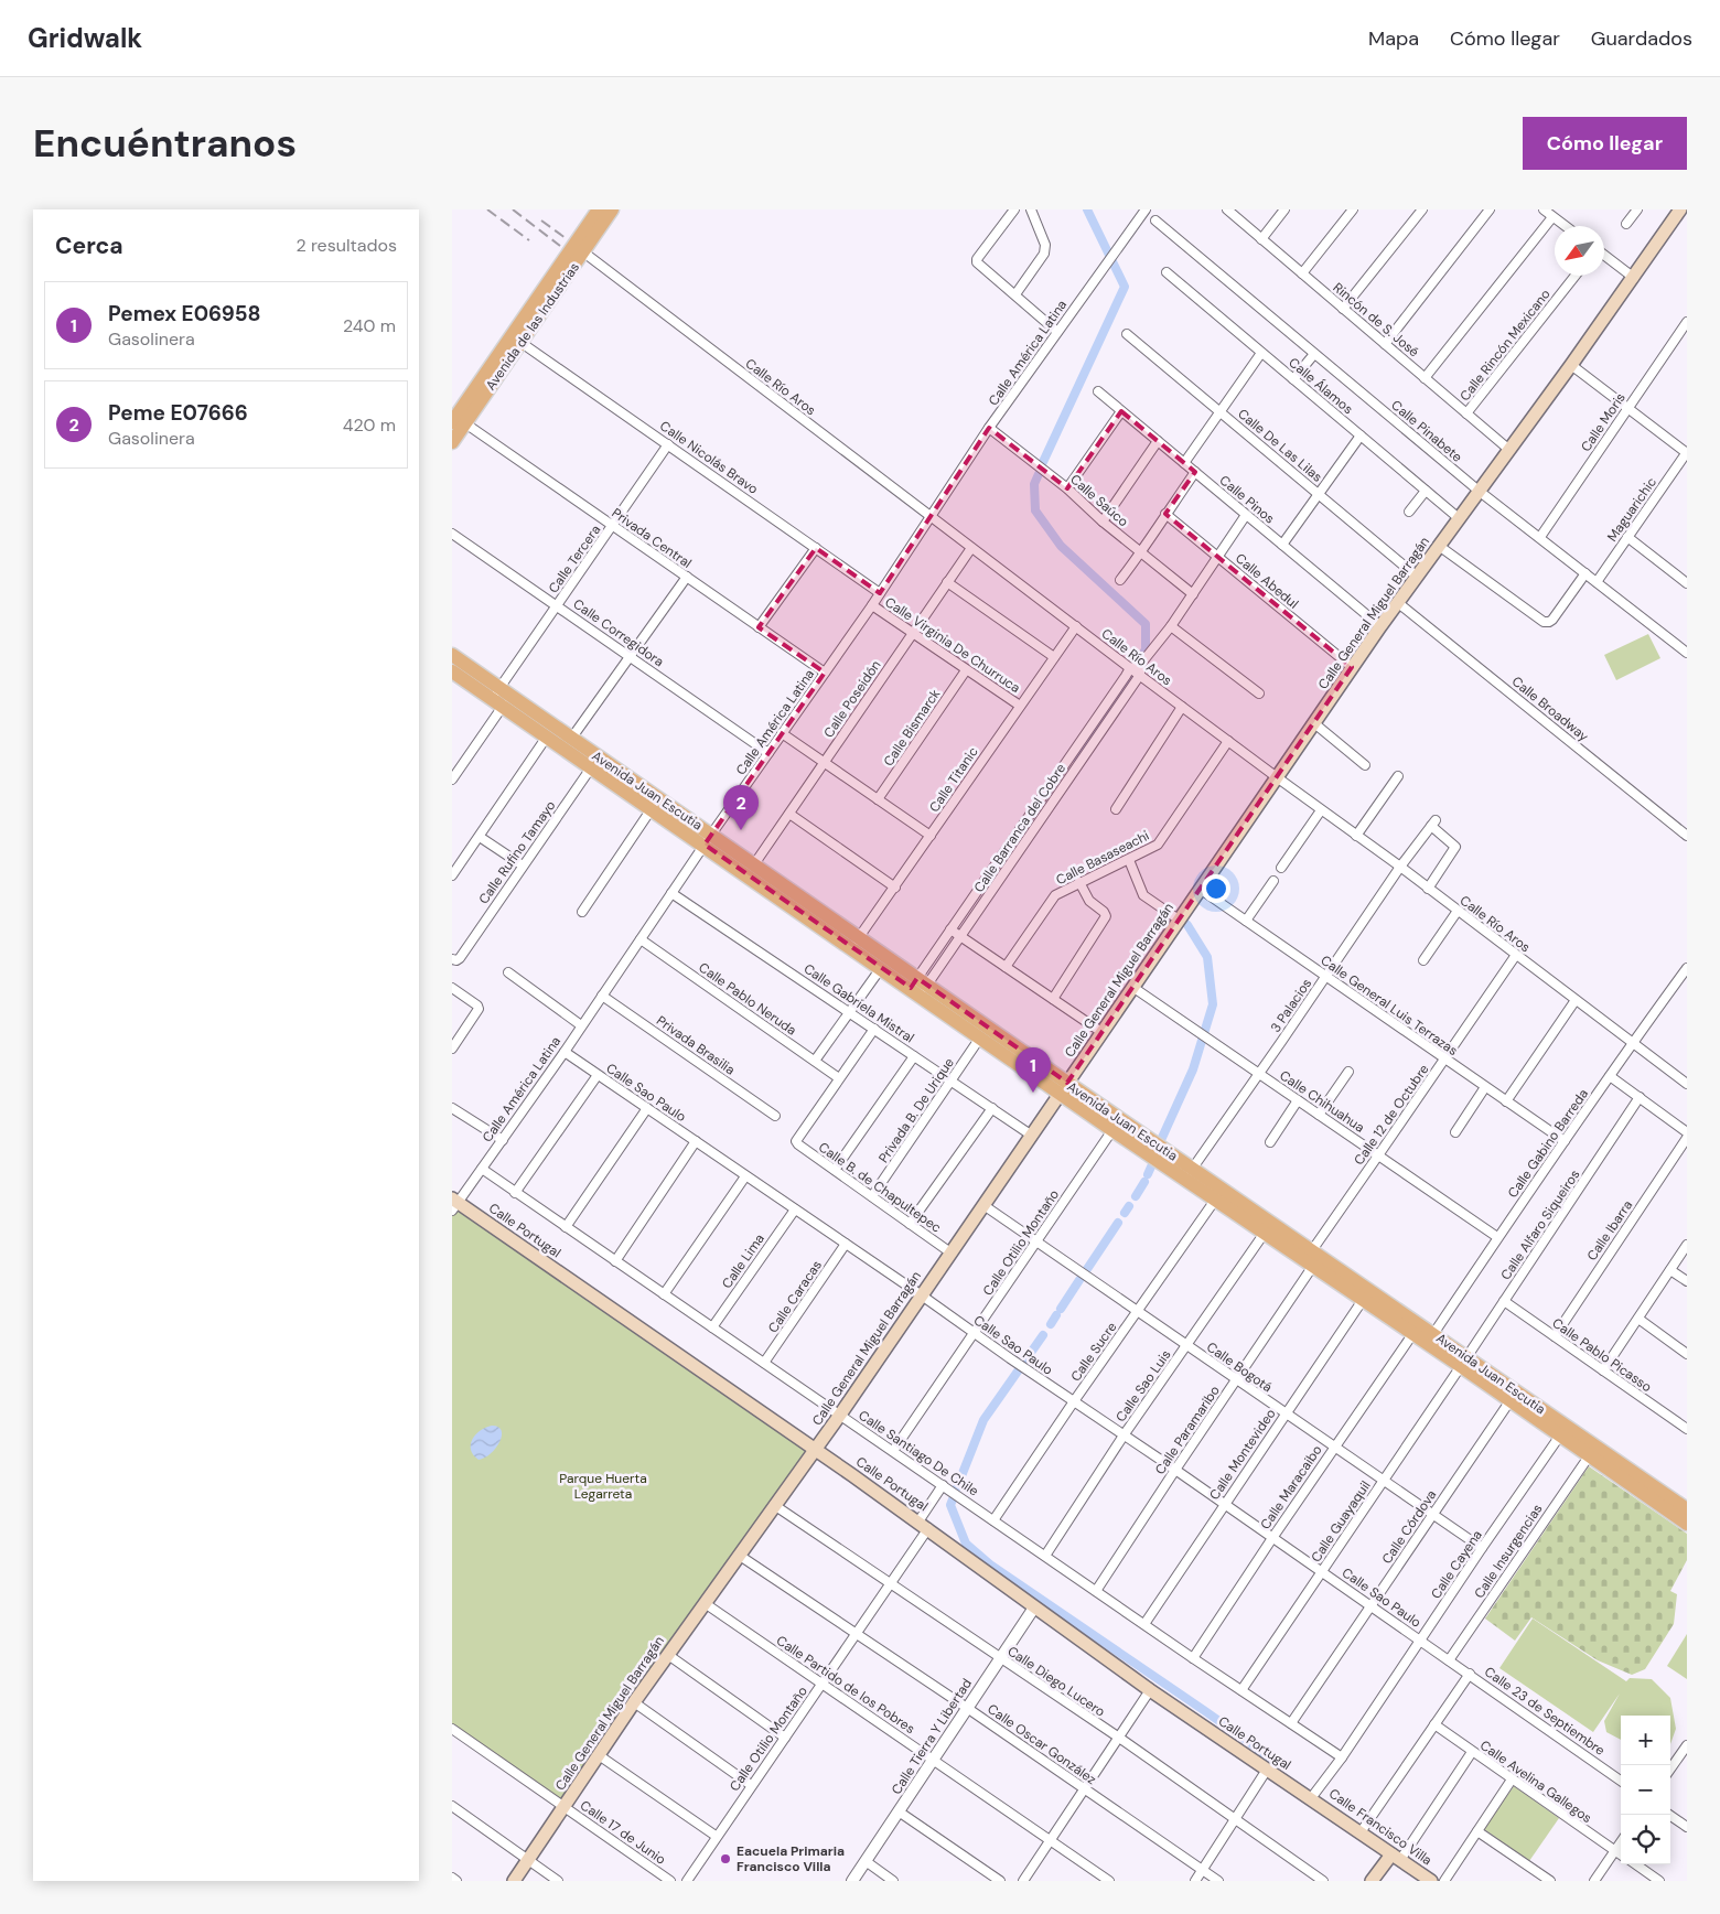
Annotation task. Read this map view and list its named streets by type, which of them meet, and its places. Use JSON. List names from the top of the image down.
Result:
{
  "streets": {
    "main road": [
      "Avenida de las Industrias",
      "Calle General Miguel Barragán",
      "Avenida Juan Escutia",
      "Calle Portugal",
      "Calle Francisco Villa"
    ],
    "street": [
      "Rincón de S. José",
      "Calle Rincón Mexicano",
      "Calle América Latina",
      "Calle Álamos",
      "Calle Río Aros",
      "Calle Moris",
      "Calle Pinabete",
      "Calle De Las Lilas",
      "Calle Nicolás Bravo",
      "Calle Pinos",
      "Calle Saúco",
      "Maguarichic",
      "Privada Central",
      "Calle Tercera",
      "Calle Abedul",
      "Calle Corregidora",
      "Calle Virginia De Churruca",
      "Calle Poseidón",
      "Calle Broadway",
      "Calle Bismarck",
      "Calle Titanic",
      "Calle Barranca del Cobre",
      "Calle Rufino Tamayo",
      "Calle Basaseachi",
      "Calle Pablo Neruda",
      "Calle Gabriela Mistral",
      "3 Palacios",
      "Calle General Luis Terrazas",
      "Privada Brasilia",
      "Calle Sao Paulo",
      "Calle Chihuahua",
      "Privada B. De Urique",
      "Calle 12 de Octubre",
      "Calle Gabino Barreda",
      "Calle B. de Chapultepec",
      "Calle Alfaro Siqueiros",
      "Calle Ibarra",
      "Calle Otilio Montaño",
      "Calle Lima",
      "Calle Caracas",
      "Calle Sucre",
      "Calle Pablo Picasso",
      "Calle Bogotá",
      "Calle Sao Luis",
      "Calle Paramaribo",
      "Calle Santiago De Chile",
      "Calle Montevideo",
      "Calle Maracaibo",
      "Calle Guayaquil",
      "Calle Córdova",
      "Calle Insurgencias",
      "Calle Cayena",
      "Calle Diego Lucero",
      "Calle Partido de los Pobres",
      "Calle 23 de Septiembre",
      "Calle Tierra Y Libertad",
      "Calle Oscar González",
      "Calle Avelina Gallegos",
      "Calle 17 de Junio"
    ]
  },
  "crossings": [
    ["Rincón de S. José", "Calle Rincón Mexicano"],
    ["Rincón de S. José", "Calle General Miguel Barragán"],
    ["Avenida de las Industrias", "Calle Río Aros"],
    ["Avenida de las Industrias", "Calle Nicolás Bravo"],
    ["Avenida de las Industrias", "Privada Central"],
    ["Calle América Latina", "Calle Río Aros"],
    ["Calle América Latina", "Calle Nicolás Bravo"],
    ["Calle América Latina", "Calle Saúco"],
    ["Calle América Latina", "Privada Central"],
    ["Calle América Latina", "Calle Corregidora"],
    ["Calle América Latina", "Calle Virginia De Churruca"],
    ["Calle América Latina", "Avenida Juan Escutia"],
    ["Calle América Latina", "Calle Pablo Neruda"],
    ["Calle América Latina", "Calle Gabriela Mistral"],
    ["Calle América Latina", "Privada Brasilia"],
    ["Calle América Latina", "Calle Sao Paulo"],
    ["Calle América Latina", "Calle Portugal"],
    ["Calle América Latina", "Calle Santiago De Chile"],
    ["Calle Álamos", "Calle General Miguel Barragán"],
    ["Calle Río Aros", "Calle General Miguel Barragán"],
    ["Calle Río Aros", "Calle Poseidón"],
    ["Calle Río Aros", "Calle Titanic"],
    ["Calle Río Aros", "Calle Barranca del Cobre"],
    ["Calle Río Aros", "Calle Basaseachi"],
    ["Calle Río Aros", "3 Palacios"],
    ["Calle Río Aros", "Calle 12 de Octubre"],
    ["Calle Río Aros", "Calle Gabino Barreda"],
    ["Calle Moris", "Calle Pinabete"],
    ["Calle Pinabete", "Maguarichic"],
    ["Calle Pinabete", "Calle General Miguel Barragán"],
    ["Calle De Las Lilas", "Calle General Miguel Barragán"],
    ["Calle Nicolás Bravo", "Calle Tercera"],
    ["Calle Pinos", "Calle General Miguel Barragán"],
    ["Privada Central", "Calle Tercera"],
    ["Calle Tercera", "Calle Corregidora"],
    ["Calle Tercera", "Avenida Juan Escutia"],
    ["Calle Abedul", "Calle General Miguel Barragán"],
    ["Calle General Miguel Barragán", "Calle Broadway"],
    ["Calle General Miguel Barragán", "Avenida Juan Escutia"],
    ["Calle General Miguel Barragán", "Calle Gabriela Mistral"],
    ["Calle General Miguel Barragán", "Calle General Luis Terrazas"],
    ["Calle General Miguel Barragán", "Calle Sao Paulo"],
    ["Calle General Miguel Barragán", "Calle Chihuahua"],
    ["Calle General Miguel Barragán", "Calle B. de Chapultepec"],
    ["Calle General Miguel Barragán", "Calle Portugal"],
    ["Calle General Miguel Barragán", "Calle Bogotá"],
    ["Calle General Miguel Barragán", "Calle Santiago De Chile"],
    ["Calle General Miguel Barragán", "Calle Diego Lucero"],
    ["Calle General Miguel Barragán", "Calle Partido de los Pobres"],
    ["Calle General Miguel Barragán", "Calle Oscar González"],
    ["Calle General Miguel Barragán", "Calle 17 de Junio"],
    ["Calle Virginia De Churruca", "Calle Poseidón"],
    ["Calle Virginia De Churruca", "Calle Bismarck"],
    ["Calle Virginia De Churruca", "Calle Titanic"],
    ["Calle Poseidón", "Avenida Juan Escutia"],
    ["Calle Titanic", "Avenida Juan Escutia"],
    ["Avenida Juan Escutia", "Calle Barranca del Cobre"],
    ["Avenida Juan Escutia", "Calle Rufino Tamayo"],
    ["Avenida Juan Escutia", "3 Palacios"],
    ["Avenida Juan Escutia", "Privada B. De Urique"],
    ["Avenida Juan Escutia", "Calle 12 de Octubre"],
    ["Avenida Juan Escutia", "Calle Gabino Barreda"],
    ["Avenida Juan Escutia", "Calle Alfaro Siqueiros"],
    ["Avenida Juan Escutia", "Calle Otilio Montaño"],
    ["Avenida Juan Escutia", "Calle Sucre"],
    ["Avenida Juan Escutia", "Calle Sao Luis"],
    ["Avenida Juan Escutia", "Calle Paramaribo"],
    ["Avenida Juan Escutia", "Calle Montevideo"],
    ["Avenida Juan Escutia", "Calle Maracaibo"],
    ["Avenida Juan Escutia", "Calle Guayaquil"],
    ["Avenida Juan Escutia", "Calle Córdova"],
    ["Avenida Juan Escutia", "Calle Insurgencias"],
    ["Avenida Juan Escutia", "Calle Cayena"],
    ["Calle Pablo Neruda", "Calle B. de Chapultepec"],
    ["Calle Gabriela Mistral", "Privada B. De Urique"],
    ["3 Palacios", "Calle General Luis Terrazas"],
    ["3 Palacios", "Calle Chihuahua"],
    ["Calle General Luis Terrazas", "Calle 12 de Octubre"],
    ["Calle General Luis Terrazas", "Calle Gabino Barreda"],
    ["Calle Sao Paulo", "Calle Otilio Montaño"],
    ["Calle Sao Paulo", "Calle Lima"],
    ["Calle Sao Paulo", "Calle Caracas"],
    ["Calle Sao Paulo", "Calle Sucre"],
    ["Calle Sao Paulo", "Calle Sao Luis"],
    ["Calle Sao Paulo", "Calle Paramaribo"],
    ["Calle Sao Paulo", "Calle Montevideo"],
    ["Calle Sao Paulo", "Calle Maracaibo"],
    ["Calle Sao Paulo", "Calle Guayaquil"],
    ["Calle Sao Paulo", "Calle Córdova"],
    ["Calle Sao Paulo", "Calle Insurgencias"],
    ["Calle Sao Paulo", "Calle Cayena"],
    ["Calle Sao Paulo", "Calle 23 de Septiembre"],
    ["Calle Chihuahua", "Calle 12 de Octubre"],
    ["Calle Chihuahua", "Calle Gabino Barreda"],
    ["Privada B. De Urique", "Calle B. de Chapultepec"],
    ["Calle 12 de Octubre", "Calle Paramaribo"],
    ["Calle Alfaro Siqueiros", "Calle Pablo Picasso"],
    ["Calle Alfaro Siqueiros", "Calle Guayaquil"],
    ["Calle Portugal", "Calle Otilio Montaño"],
    ["Calle Portugal", "Calle Cayena"],
    ["Calle Portugal", "Calle Tierra Y Libertad"],
    ["Calle Portugal", "Calle Francisco Villa"],
    ["Calle Ibarra", "Calle Pablo Picasso"],
    ["Calle Otilio Montaño", "Calle Bogotá"],
    ["Calle Otilio Montaño", "Calle Santiago De Chile"],
    ["Calle Otilio Montaño", "Calle Diego Lucero"],
    ["Calle Otilio Montaño", "Calle Partido de los Pobres"],
    ["Calle Otilio Montaño", "Calle Oscar González"],
    ["Calle Lima", "Calle Santiago De Chile"],
    ["Calle Caracas", "Calle Santiago De Chile"],
    ["Calle Sucre", "Calle Bogotá"],
    ["Calle Sucre", "Calle Santiago De Chile"],
    ["Calle Bogotá", "Calle Sao Luis"],
    ["Calle Bogotá", "Calle Paramaribo"],
    ["Calle Bogotá", "Calle Montevideo"],
    ["Calle Bogotá", "Calle Maracaibo"],
    ["Calle Bogotá", "Calle Guayaquil"],
    ["Calle Bogotá", "Calle Córdova"],
    ["Calle Bogotá", "Calle Cayena"],
    ["Calle Sao Luis", "Calle Santiago De Chile"],
    ["Calle Paramaribo", "Calle Santiago De Chile"],
    ["Calle Santiago De Chile", "Calle Montevideo"],
    ["Calle Santiago De Chile", "Calle Maracaibo"],
    ["Calle Santiago De Chile", "Calle Guayaquil"],
    ["Calle Santiago De Chile", "Calle Córdova"],
    ["Calle Santiago De Chile", "Calle Cayena"],
    ["Calle Insurgencias", "Calle 23 de Septiembre"],
    ["Calle Cayena", "Calle Francisco Villa"],
    ["Calle Diego Lucero", "Calle Tierra Y Libertad"],
    ["Calle Partido de los Pobres", "Calle Tierra Y Libertad"],
    ["Calle Tierra Y Libertad", "Calle Oscar González"]
  ],
  "parks": ["Parque Huerta Legarreta"],
  "places": ["Eacuela Primaria Francisco Villa"],
  "north": "bottom left",
  "page": {
    "header": "Gridwalk",
    "nav": ["Mapa", "Cómo llegar", "Guardados"],
    "buttons": "Cómo llegar",
    "title": "Encuéntranos",
    "heading": ["Cerca", "2 resultados"],
    "list": [
      {
        "mark": "1",
        "name": "Pemex E06958",
        "note": "Gasolinera",
        "value": "240 m"
      },
      {
        "mark": "2",
        "name": "Peme E07666",
        "note": "Gasolinera",
        "value": "420 m"
      }
    ],
    "pins": ["2", "1"],
    "map_buttons": ["+", "−"]
  }
}
